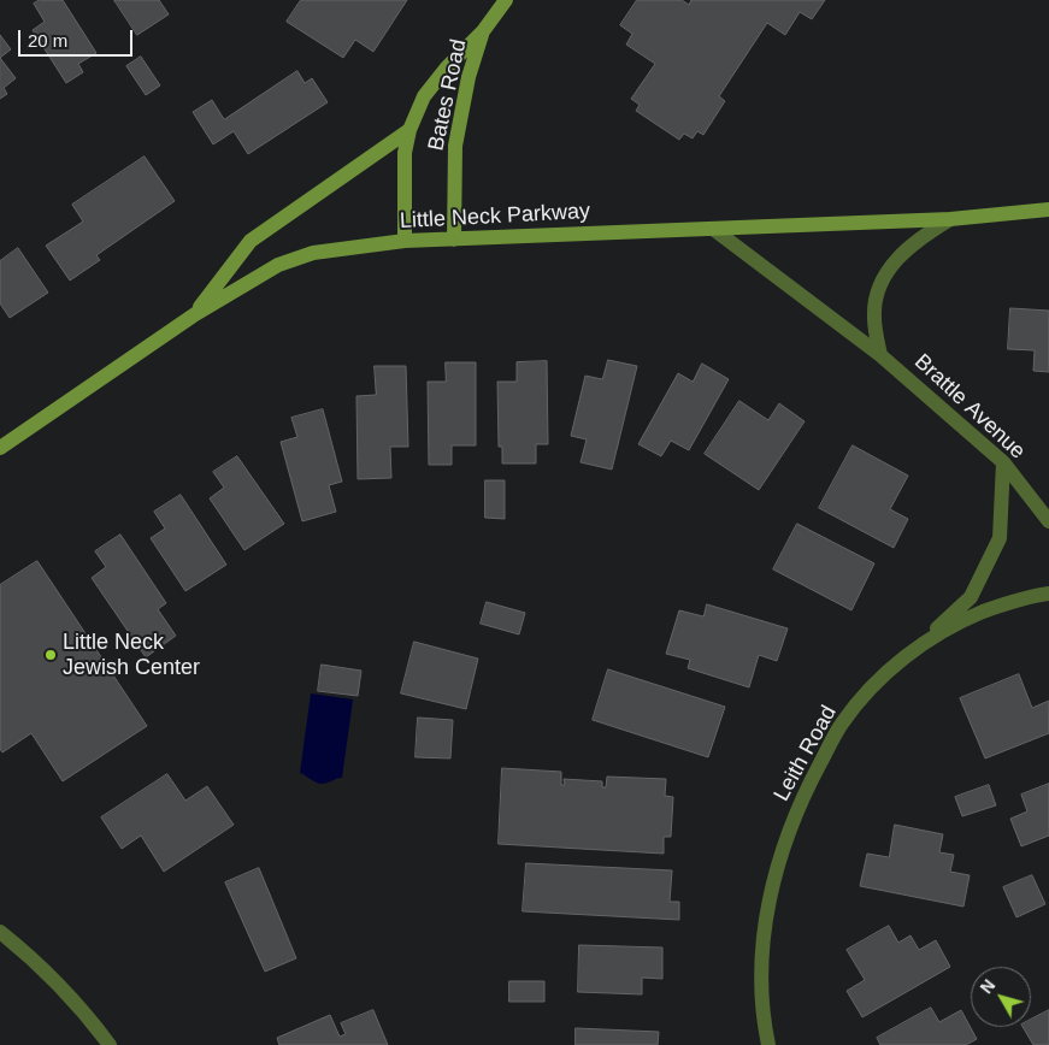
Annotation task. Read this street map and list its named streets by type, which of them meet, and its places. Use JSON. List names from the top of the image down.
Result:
{
  "streets": {
    "main road": ["Bates Road", "Little Neck Parkway"],
    "street": ["Brattle Avenue", "Leith Road"]
  },
  "crossings": [
    ["Bates Road", "Little Neck Parkway"],
    ["Little Neck Parkway", "Brattle Avenue"]
  ],
  "places": ["Little Neck Jewish Center"],
  "scale_bar": "20 m",
  "north": "top left"
}
